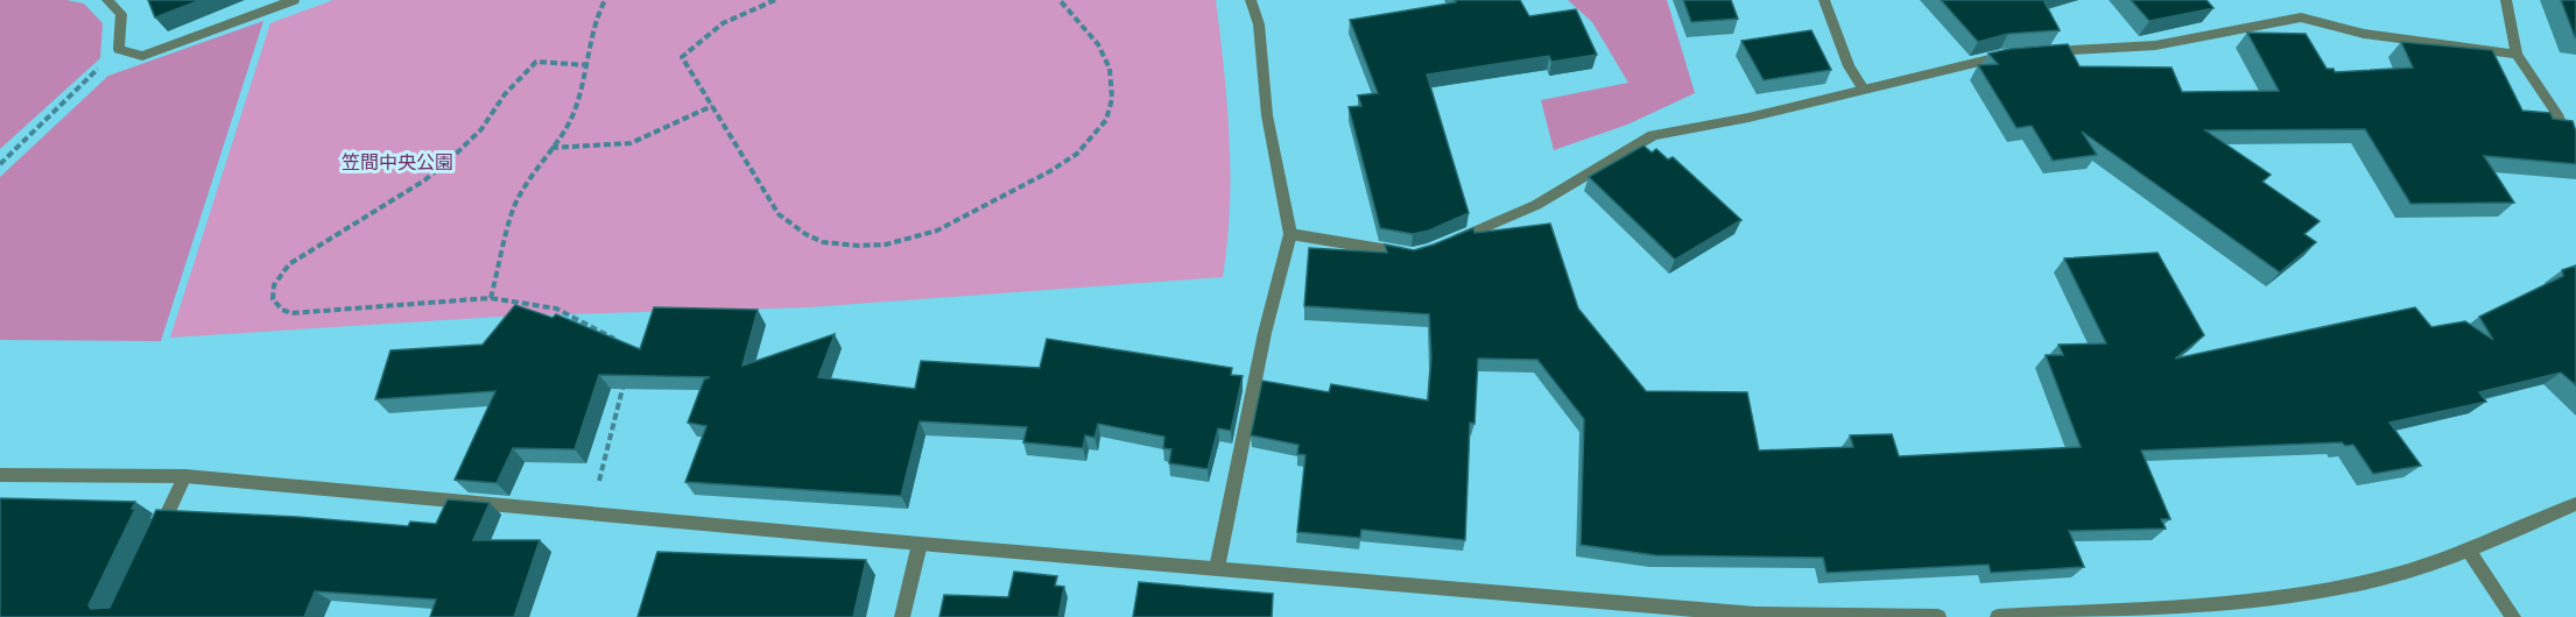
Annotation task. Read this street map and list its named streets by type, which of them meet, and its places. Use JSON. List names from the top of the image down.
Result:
{
  "parks": ["笠間中央公園"]
}
